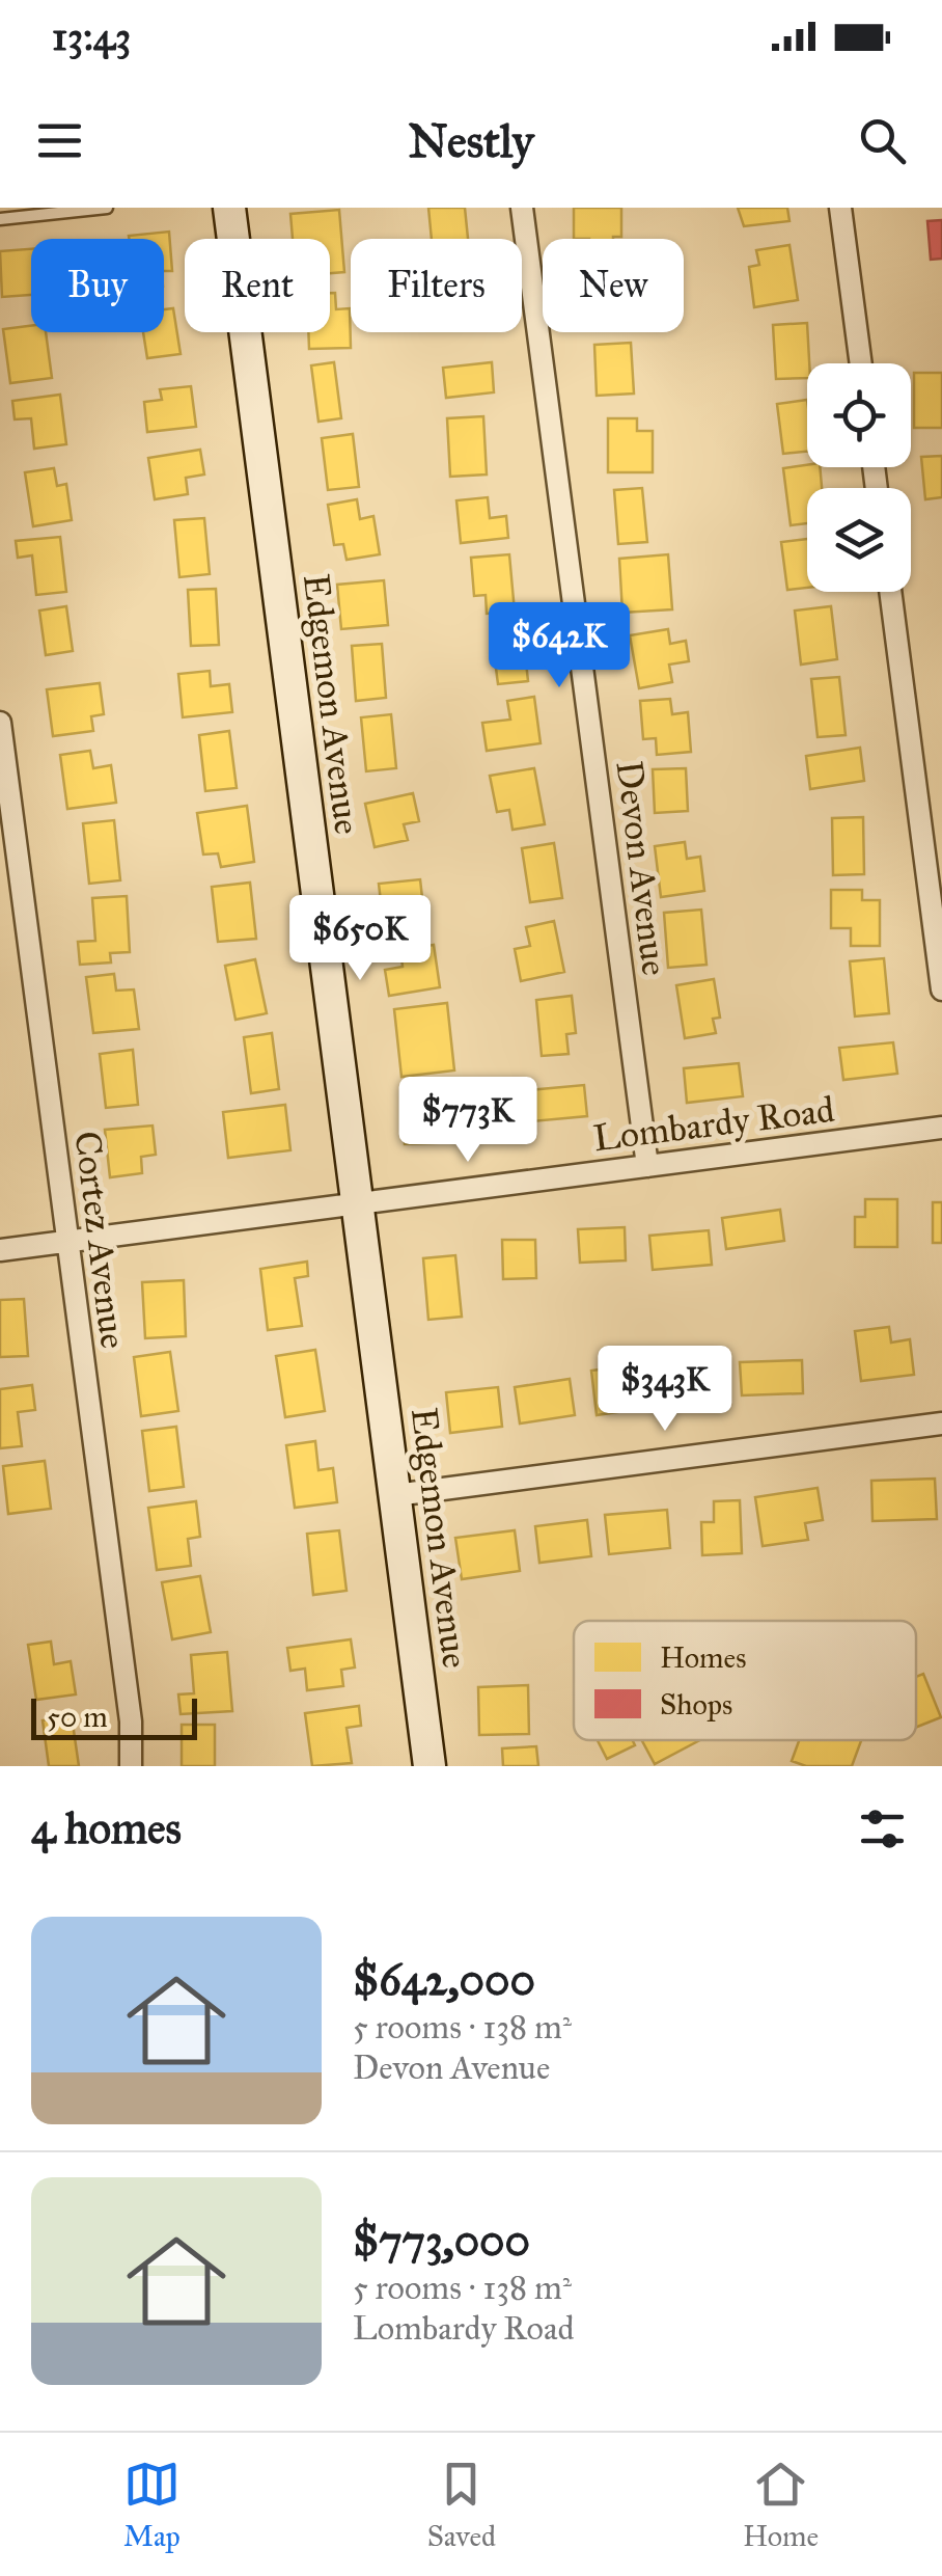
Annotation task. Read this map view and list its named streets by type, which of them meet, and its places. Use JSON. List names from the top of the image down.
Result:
{
  "streets": {
    "street": [
      "Edgemon Avenue",
      "Devon Avenue",
      "Lombardy Road",
      "Cortez Avenue"
    ]
  },
  "crossings": [
    ["Edgemon Avenue", "Lombardy Road"],
    ["Devon Avenue", "Lombardy Road"],
    ["Lombardy Road", "Cortez Avenue"]
  ],
  "legend": ["Homes", "Shops"],
  "scale_bar": "50 m",
  "page": {
    "status": "13:43",
    "header": "Nestly",
    "chip": [
      "Buy",
      "Rent",
      "Filters",
      "New"
    ],
    "price": [
      "$642K",
      "$650K",
      "$773K",
      "$343K"
    ],
    "scale": "50 m",
    "heading": "4 homes",
    "list": [
      {
        "name": "$642,000",
        "note": "5 rooms · 138 m² · Devon Avenue"
      },
      {
        "name": "$773,000",
        "note": "5 rooms · 138 m² · Lombardy Road"
      }
    ],
    "tabs": ["Map", "Saved", "Home"]
  }
}
